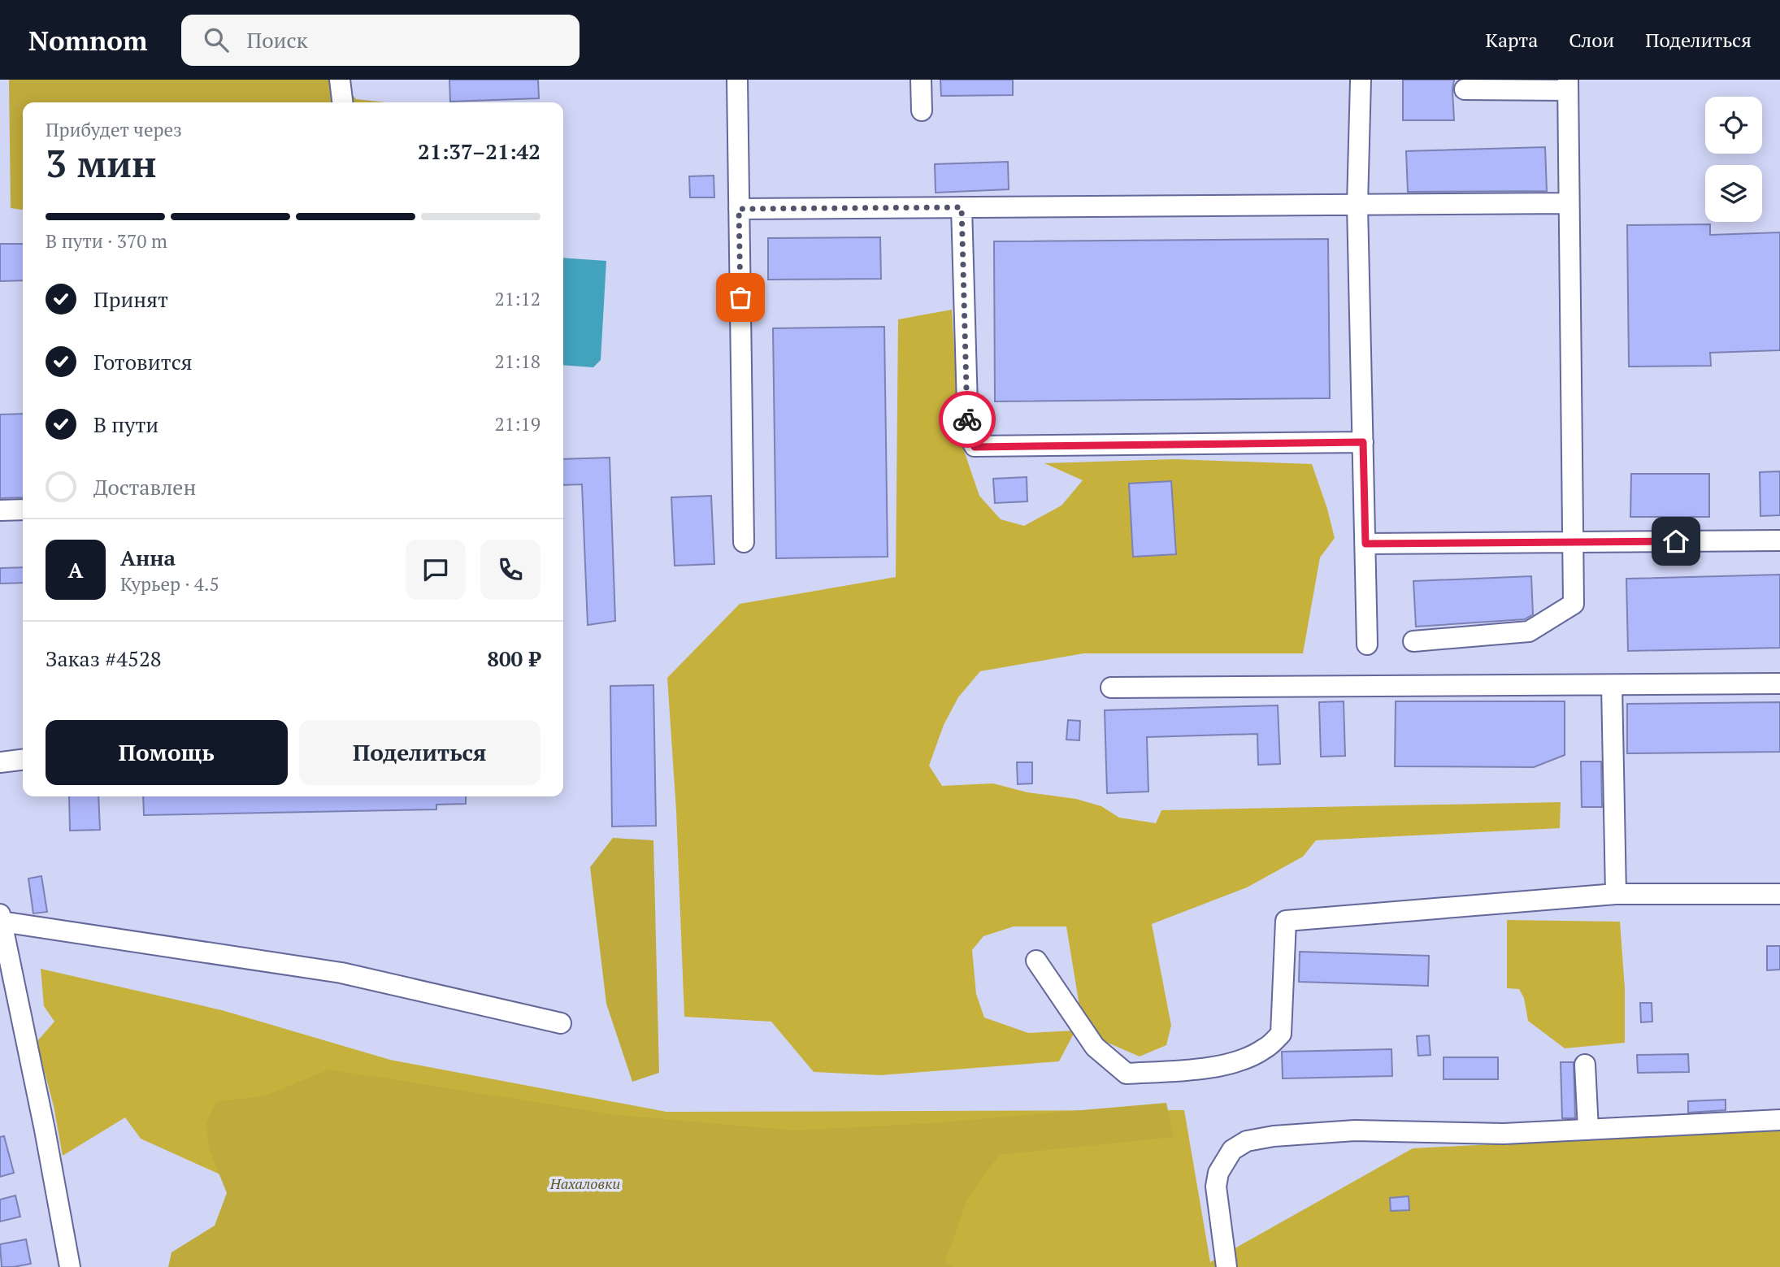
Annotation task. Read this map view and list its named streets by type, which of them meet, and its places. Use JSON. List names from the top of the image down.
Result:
{
  "parks": ["Нахаловки"],
  "page": {
    "header": "Nomnom",
    "search": "Поиск",
    "nav": ["Карта", "Слои", "Поделиться"],
    "heading": ["3 мин", "Прибудет через", "21:37–21:42"],
    "panel": [
      "Анна",
      "Курьер · 4.5",
      "Заказ #4528",
      "800 ₽"
    ],
    "bar": "В пути · 370 m",
    "list": [
      ["Принят", "21:12"],
      ["Готовится", "21:18"],
      ["В пути", "21:19"],
      "Доставлен"
    ],
    "round": "А",
    "buttons": ["Помощь", "Поделиться"]
  }
}
